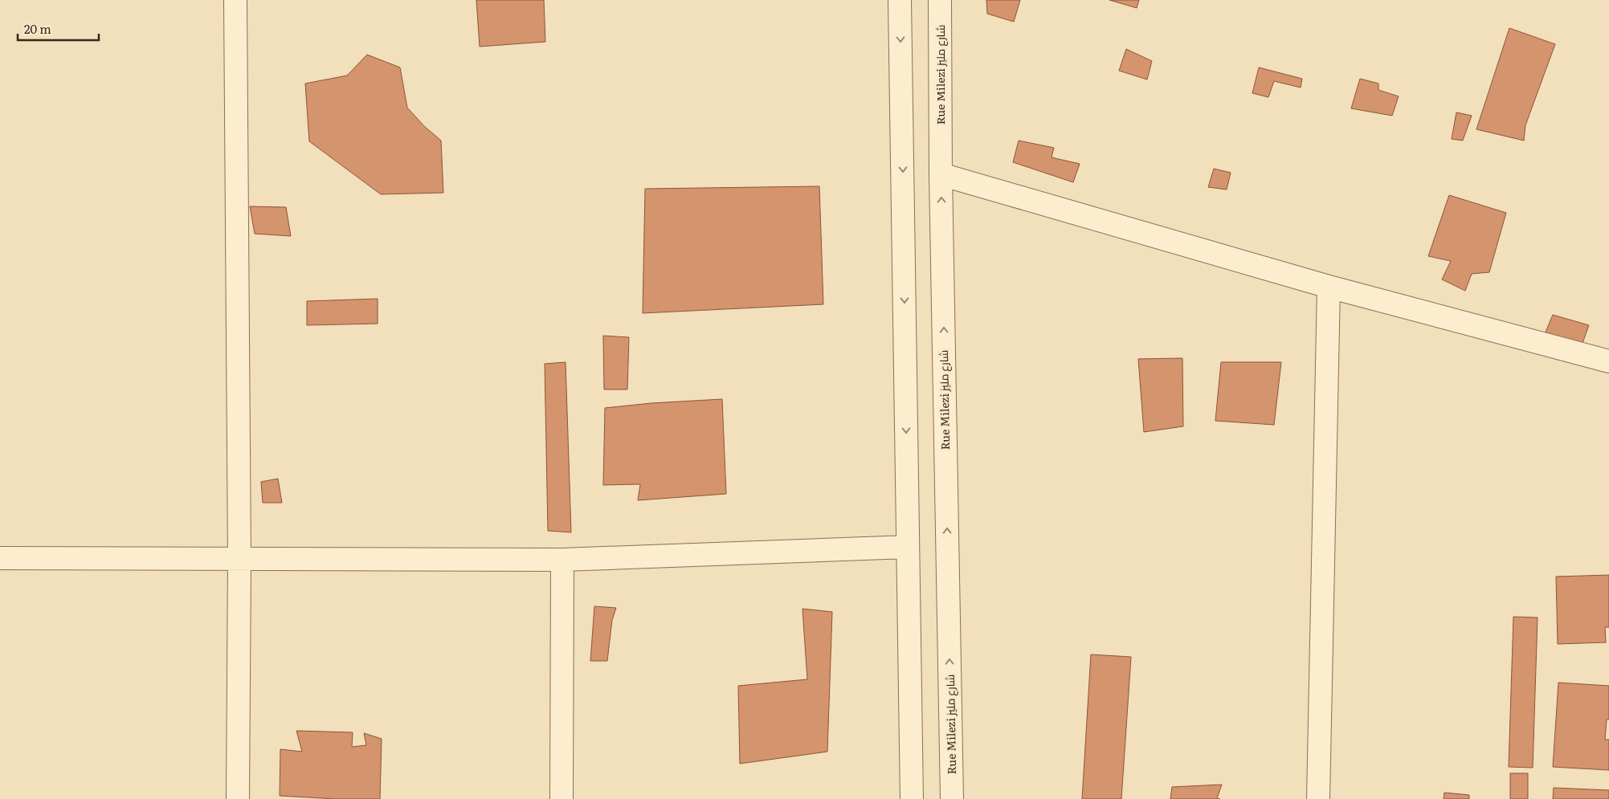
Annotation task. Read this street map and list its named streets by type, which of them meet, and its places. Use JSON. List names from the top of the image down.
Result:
{
  "streets": {
    "street": ["Rue Milezi شارع مليز"]
  },
  "scale_bar": "20 m"
}
